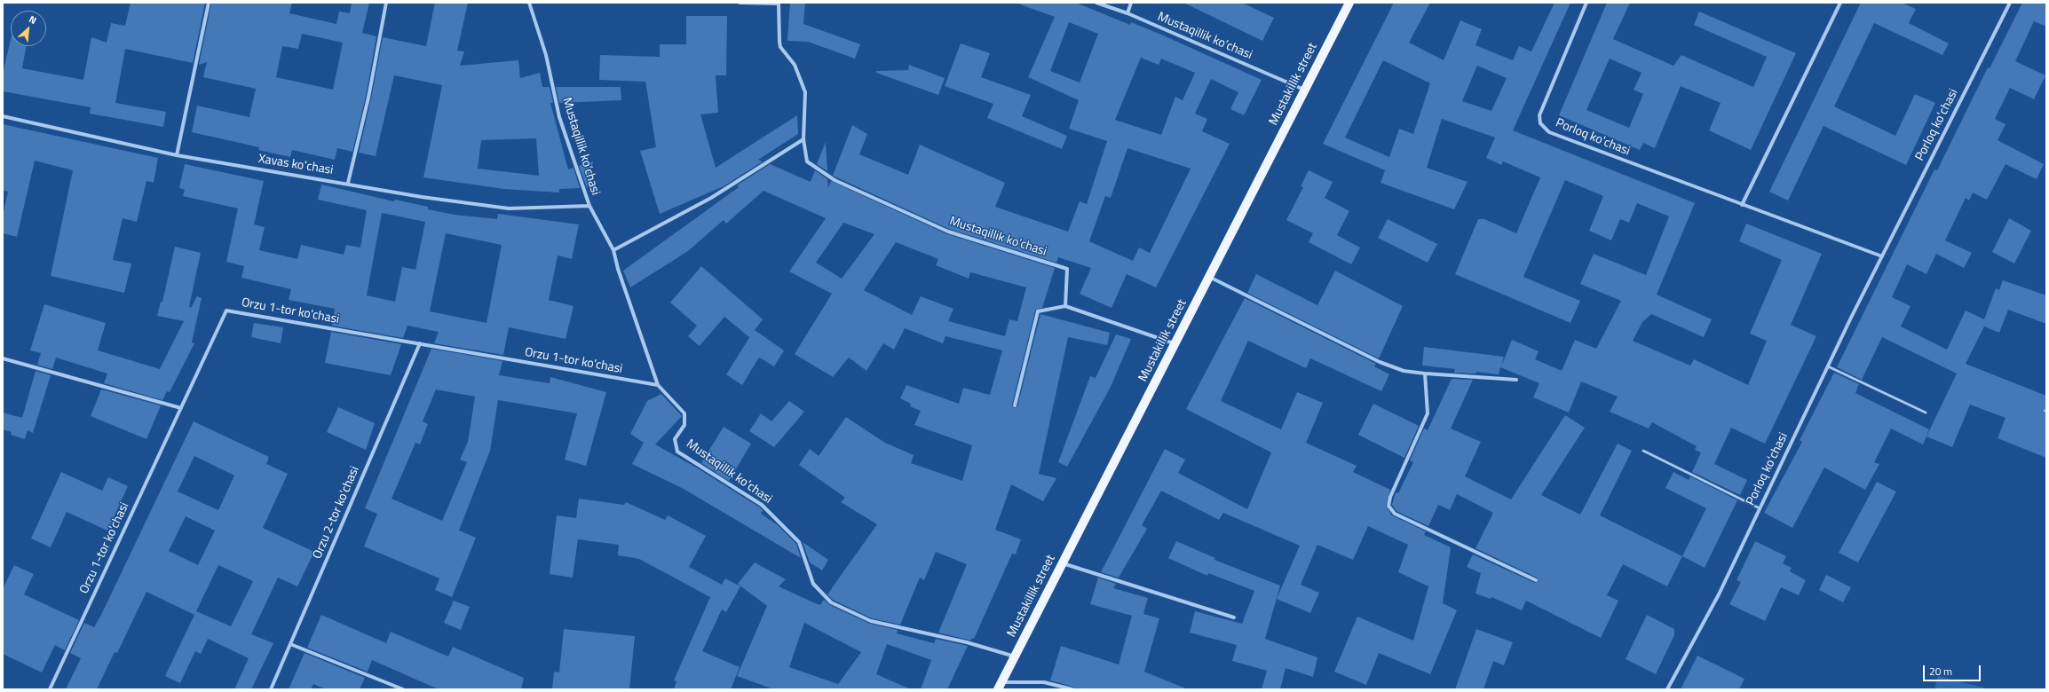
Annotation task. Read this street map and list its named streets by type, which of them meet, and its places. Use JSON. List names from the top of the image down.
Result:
{
  "streets": {
    "main road": ["Mustakillik street"],
    "street": [
      "Mustaqillik ko‘chasi",
      "Porloq koʻchasi",
      "Xavas koʻchasi",
      "Orzu 1-tor ko'chasi",
      "Orzu 2-tor ko'chasi"
    ]
  },
  "crossings": [
    ["Mustaqillik ko‘chasi", "Mustakillik street"],
    ["Mustaqillik ko‘chasi", "Xavas koʻchasi"],
    ["Mustaqillik ko‘chasi", "Orzu 1-tor ko'chasi"],
    ["Orzu 1-tor ko'chasi", "Orzu 2-tor ko'chasi"]
  ],
  "scale_bar": "20 m",
  "north": "top right"
}
